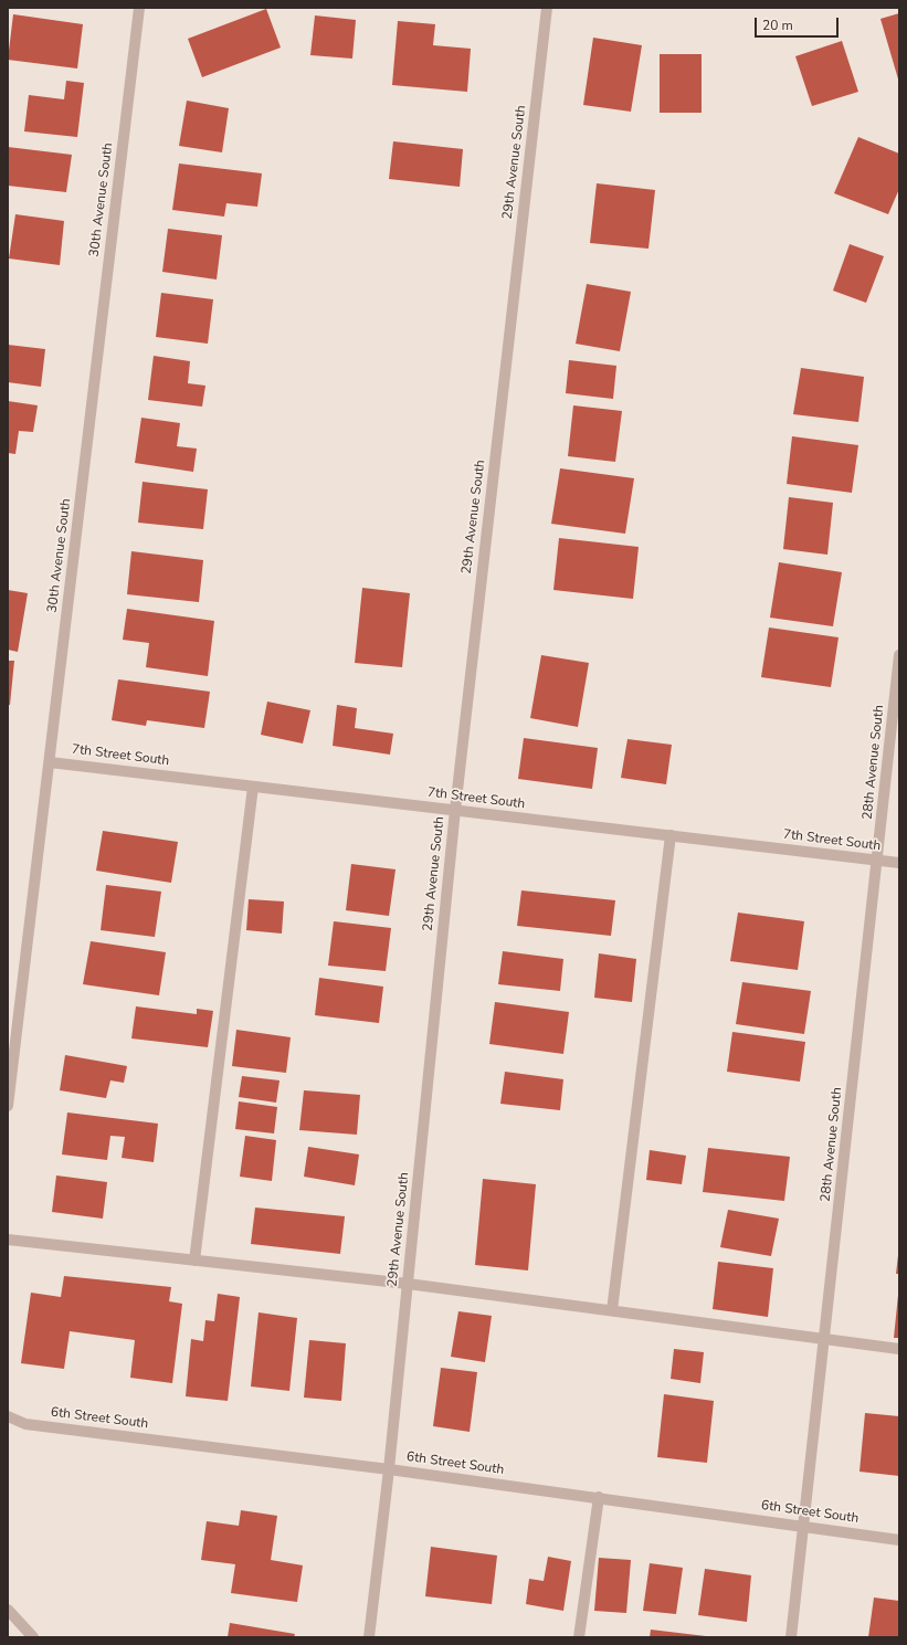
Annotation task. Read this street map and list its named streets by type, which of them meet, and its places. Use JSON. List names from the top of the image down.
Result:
{
  "streets": {
    "street": [
      "29th Avenue South",
      "30th Avenue South",
      "7th Street South",
      "28th Avenue South",
      "6th Street South"
    ]
  },
  "crossings": [
    ["29th Avenue South", "7th Street South"],
    ["29th Avenue South", "6th Street South"],
    ["30th Avenue South", "7th Street South"],
    ["7th Street South", "28th Avenue South"],
    ["28th Avenue South", "6th Street South"]
  ],
  "scale_bar": "20 m"
}
